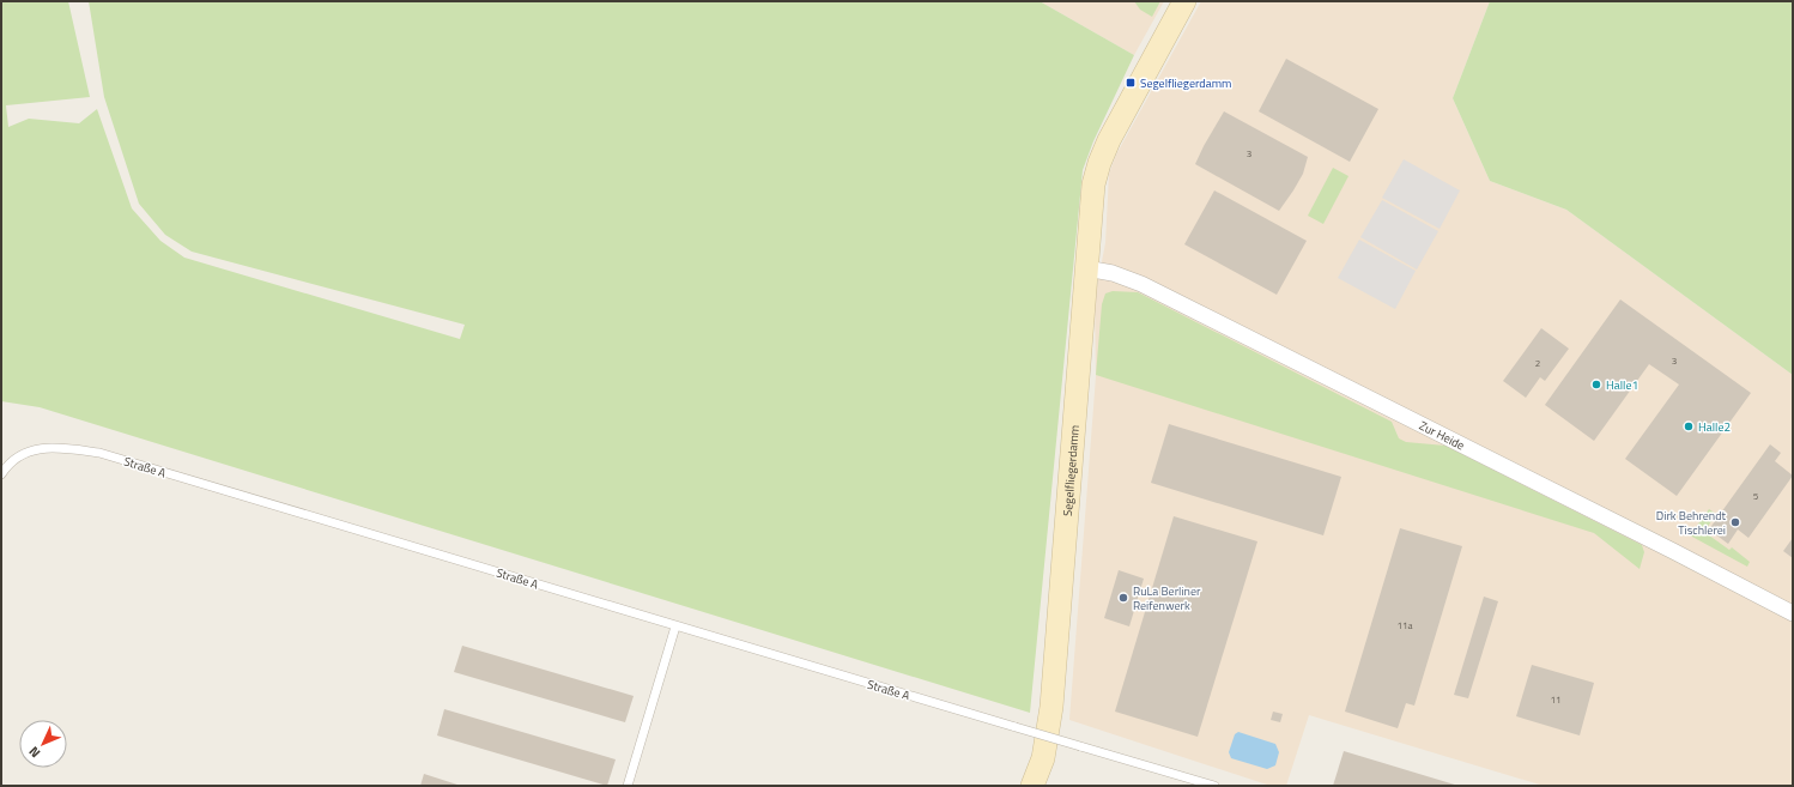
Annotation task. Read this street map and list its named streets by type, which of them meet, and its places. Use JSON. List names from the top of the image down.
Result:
{
  "streets": {
    "street": ["Zur Heide", "Segelfliegerdamm"],
    "lane": ["Straße A"]
  },
  "crossings": [
    ["Zur Heide", "Segelfliegerdamm"]
  ],
  "places": {
    "transit": ["Segelfliegerdamm"],
    "other": [
      "Halle1",
      "Halle2",
      "Dirk Behrendt Tischlerei",
      "RuLa Berliner Reifenwerk"
    ]
  },
  "house_numbers": [
    "3",
    "3",
    "2",
    "5",
    "11a",
    "11"
  ],
  "north": "bottom left"
}
